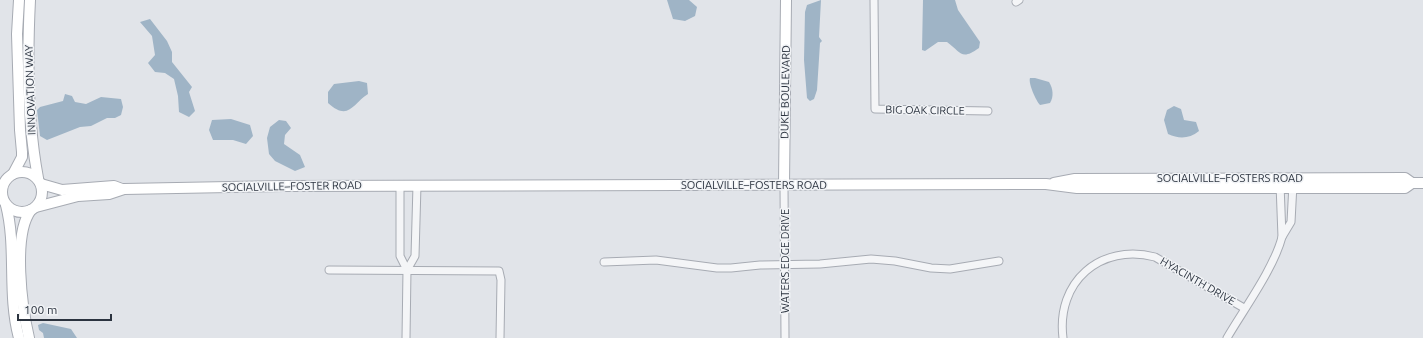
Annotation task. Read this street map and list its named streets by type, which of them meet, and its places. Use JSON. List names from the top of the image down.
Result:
{
  "streets": {
    "main road": [
      "INNOVATION WAY",
      "DUKE BOULEVARD",
      "SOCIALVILLE–FOSTERS ROAD",
      "SOCIALVILLE–FOSTER ROAD"
    ],
    "street": ["BIG OAK CIRCLE", "WATERS EDGE DRIVE", "HYACINTH DRIVE"]
  },
  "crossings": [
    ["INNOVATION WAY", "SOCIALVILLE–FOSTER ROAD"],
    ["DUKE BOULEVARD", "SOCIALVILLE–FOSTERS ROAD"],
    ["DUKE BOULEVARD", "WATERS EDGE DRIVE"],
    ["SOCIALVILLE–FOSTERS ROAD", "SOCIALVILLE–FOSTER ROAD"],
    ["SOCIALVILLE–FOSTERS ROAD", "WATERS EDGE DRIVE"]
  ],
  "scale_bar": "100 m"
}
